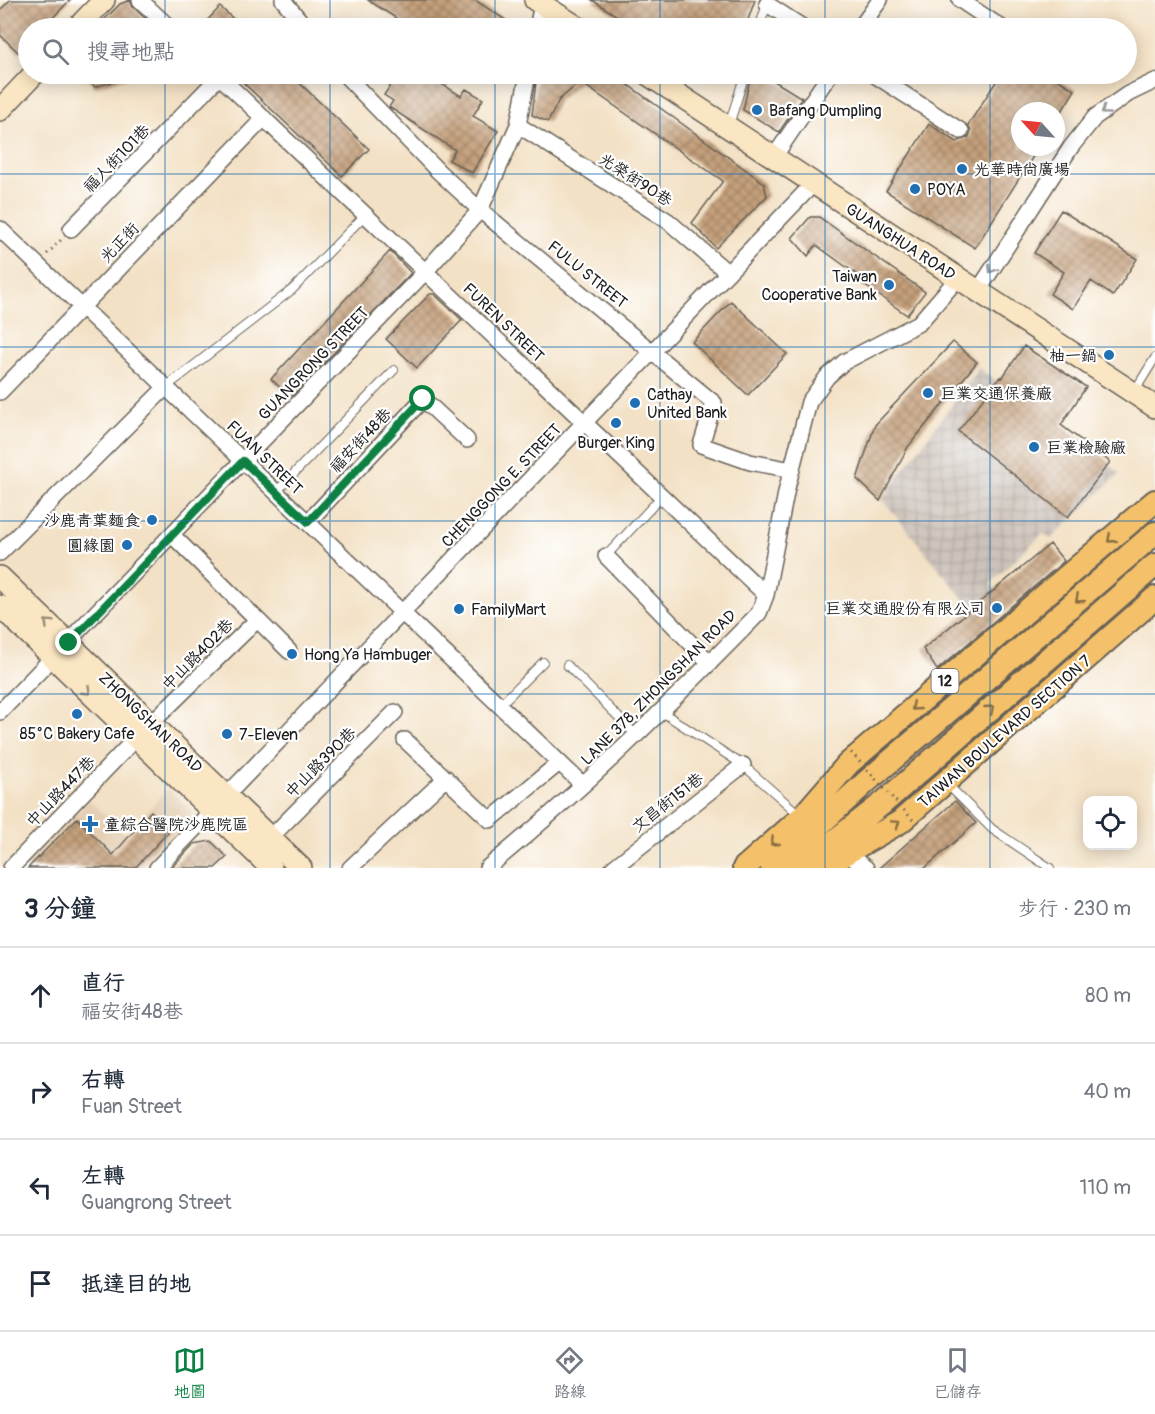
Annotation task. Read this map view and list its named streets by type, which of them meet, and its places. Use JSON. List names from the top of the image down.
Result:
{
  "streets": {
    "main road": ["12", "TAIWAN BOULEVARD SECTION 7"],
    "street": [
      "福人街101巷",
      "光榮街90巷",
      "GUANGHUA ROAD",
      "光正街",
      "FULU STREET",
      "FUREN STREET",
      "GUANGRONG STREET",
      "福安街48巷",
      "FUAN STREET",
      "CHENGGONG E. STREET",
      "中山路402巷",
      "LANE 378, ZHONGSHAN ROAD",
      "ZHONGSHAN ROAD",
      "中山路390巷",
      "中山路447巷",
      "文昌街151巷"
    ]
  },
  "crossings": [
    ["光榮街90巷", "GUANGRONG STREET"],
    ["光榮街90巷", "CHENGGONG E. STREET"],
    ["GUANGHUA ROAD", "CHENGGONG E. STREET"],
    ["GUANGHUA ROAD", "LANE 378, ZHONGSHAN ROAD"],
    ["光正街", "FUREN STREET"],
    ["光正街", "FUAN STREET"],
    ["FULU STREET", "GUANGRONG STREET"],
    ["FULU STREET", "CHENGGONG E. STREET"],
    ["FULU STREET", "LANE 378, ZHONGSHAN ROAD"],
    ["FUREN STREET", "GUANGRONG STREET"],
    ["FUREN STREET", "CHENGGONG E. STREET"],
    ["FUREN STREET", "LANE 378, ZHONGSHAN ROAD"],
    ["GUANGRONG STREET", "FUAN STREET"],
    ["GUANGRONG STREET", "ZHONGSHAN ROAD"],
    ["福安街48巷", "FUAN STREET"],
    ["FUAN STREET", "CHENGGONG E. STREET"],
    ["FUAN STREET", "LANE 378, ZHONGSHAN ROAD"],
    ["CHENGGONG E. STREET", "ZHONGSHAN ROAD"],
    ["中山路402巷", "ZHONGSHAN ROAD"],
    ["中山路402巷", "中山路447巷"],
    ["12", "TAIWAN BOULEVARD SECTION 7"],
    ["ZHONGSHAN ROAD", "中山路390巷"],
    ["ZHONGSHAN ROAD", "中山路447巷"]
  ],
  "places": {
    "other": [
      "Bafang Dumpling",
      "光華時尚廣場",
      "POYA",
      "Taiwan Cooperative Bank",
      "柚一鍋",
      "巨業交通保養廠",
      "Cathay United Bank",
      "Burger King",
      "巨業檢驗廠",
      "沙鹿青葉麵食",
      "圓緣園",
      "巨業交通股份有限公司",
      "FamilyMart",
      "Hong Ya Hambuger",
      "85°C Bakery Cafe",
      "7-Eleven"
    ],
    "health": ["童綜合醫院沙鹿院區"]
  },
  "north": "top left",
  "page": {
    "search": "搜尋地點",
    "heading": ["3 分鐘", "步行 · 230 m"],
    "list": [
      ["直行", "福安街48巷", "80 m"],
      ["右轉", "Fuan Street", "40 m"],
      ["左轉", "Guangrong Street", "110 m"],
      "抵達目的地"
    ],
    "nav": ["地圖", "路線", "已儲存"]
  }
}
